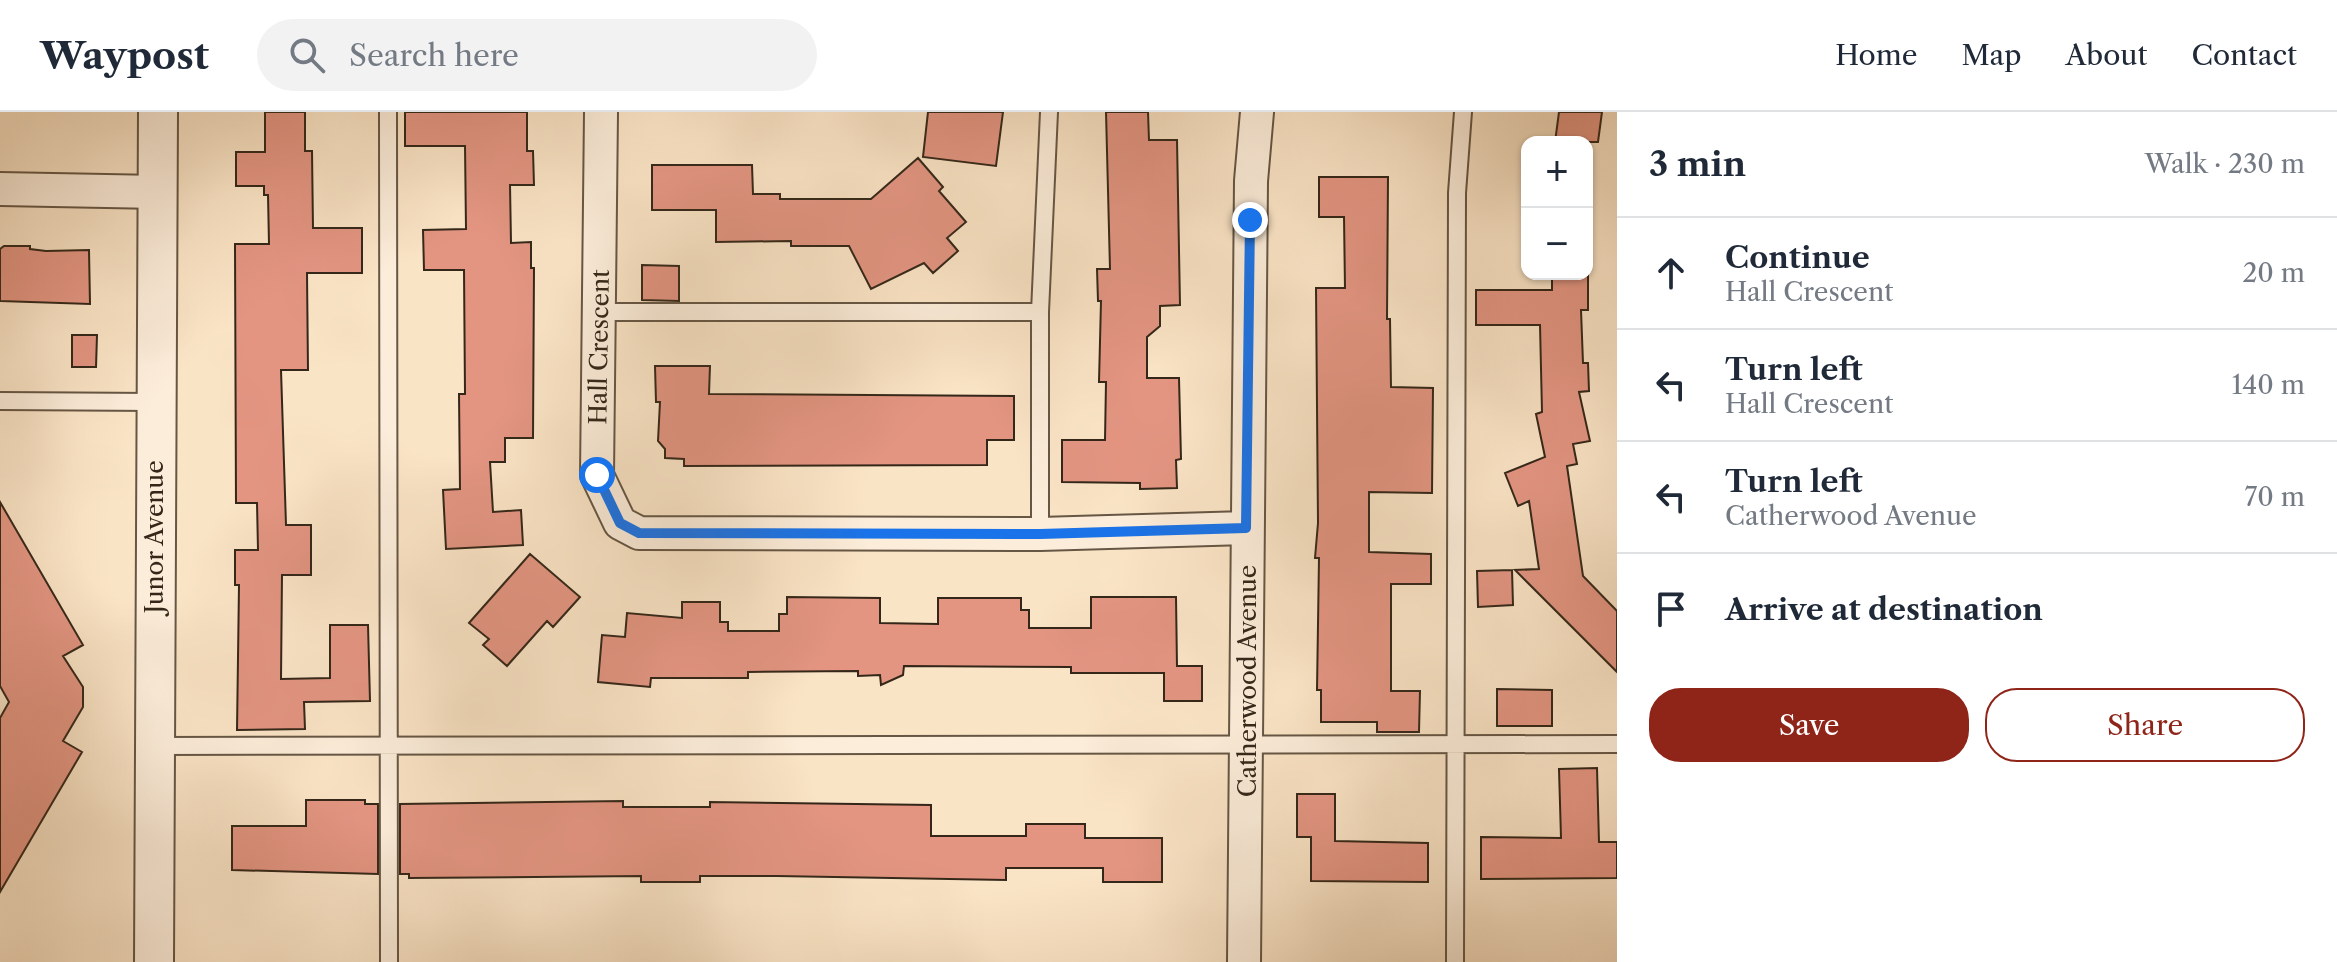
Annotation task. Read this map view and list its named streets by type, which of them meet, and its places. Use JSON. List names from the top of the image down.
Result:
{
  "streets": {
    "street": ["Hall Crescent", "Junor Avenue", "Catherwood Avenue"]
  },
  "crossings": [
    ["Hall Crescent", "Catherwood Avenue"]
  ],
  "page": {
    "header": "Waypost",
    "search": "Search here",
    "nav": [
      "Home",
      "Map",
      "About",
      "Contact"
    ],
    "heading": ["3 min", "Walk · 230 m"],
    "map_buttons": ["+", "−"],
    "list": [
      ["Continue", "Hall Crescent", "20 m"],
      ["Turn left", "Hall Crescent", "140 m"],
      ["Turn left", "Catherwood Avenue", "70 m"],
      "Arrive at destination"
    ],
    "buttons": ["Save", "Share"]
  }
}
